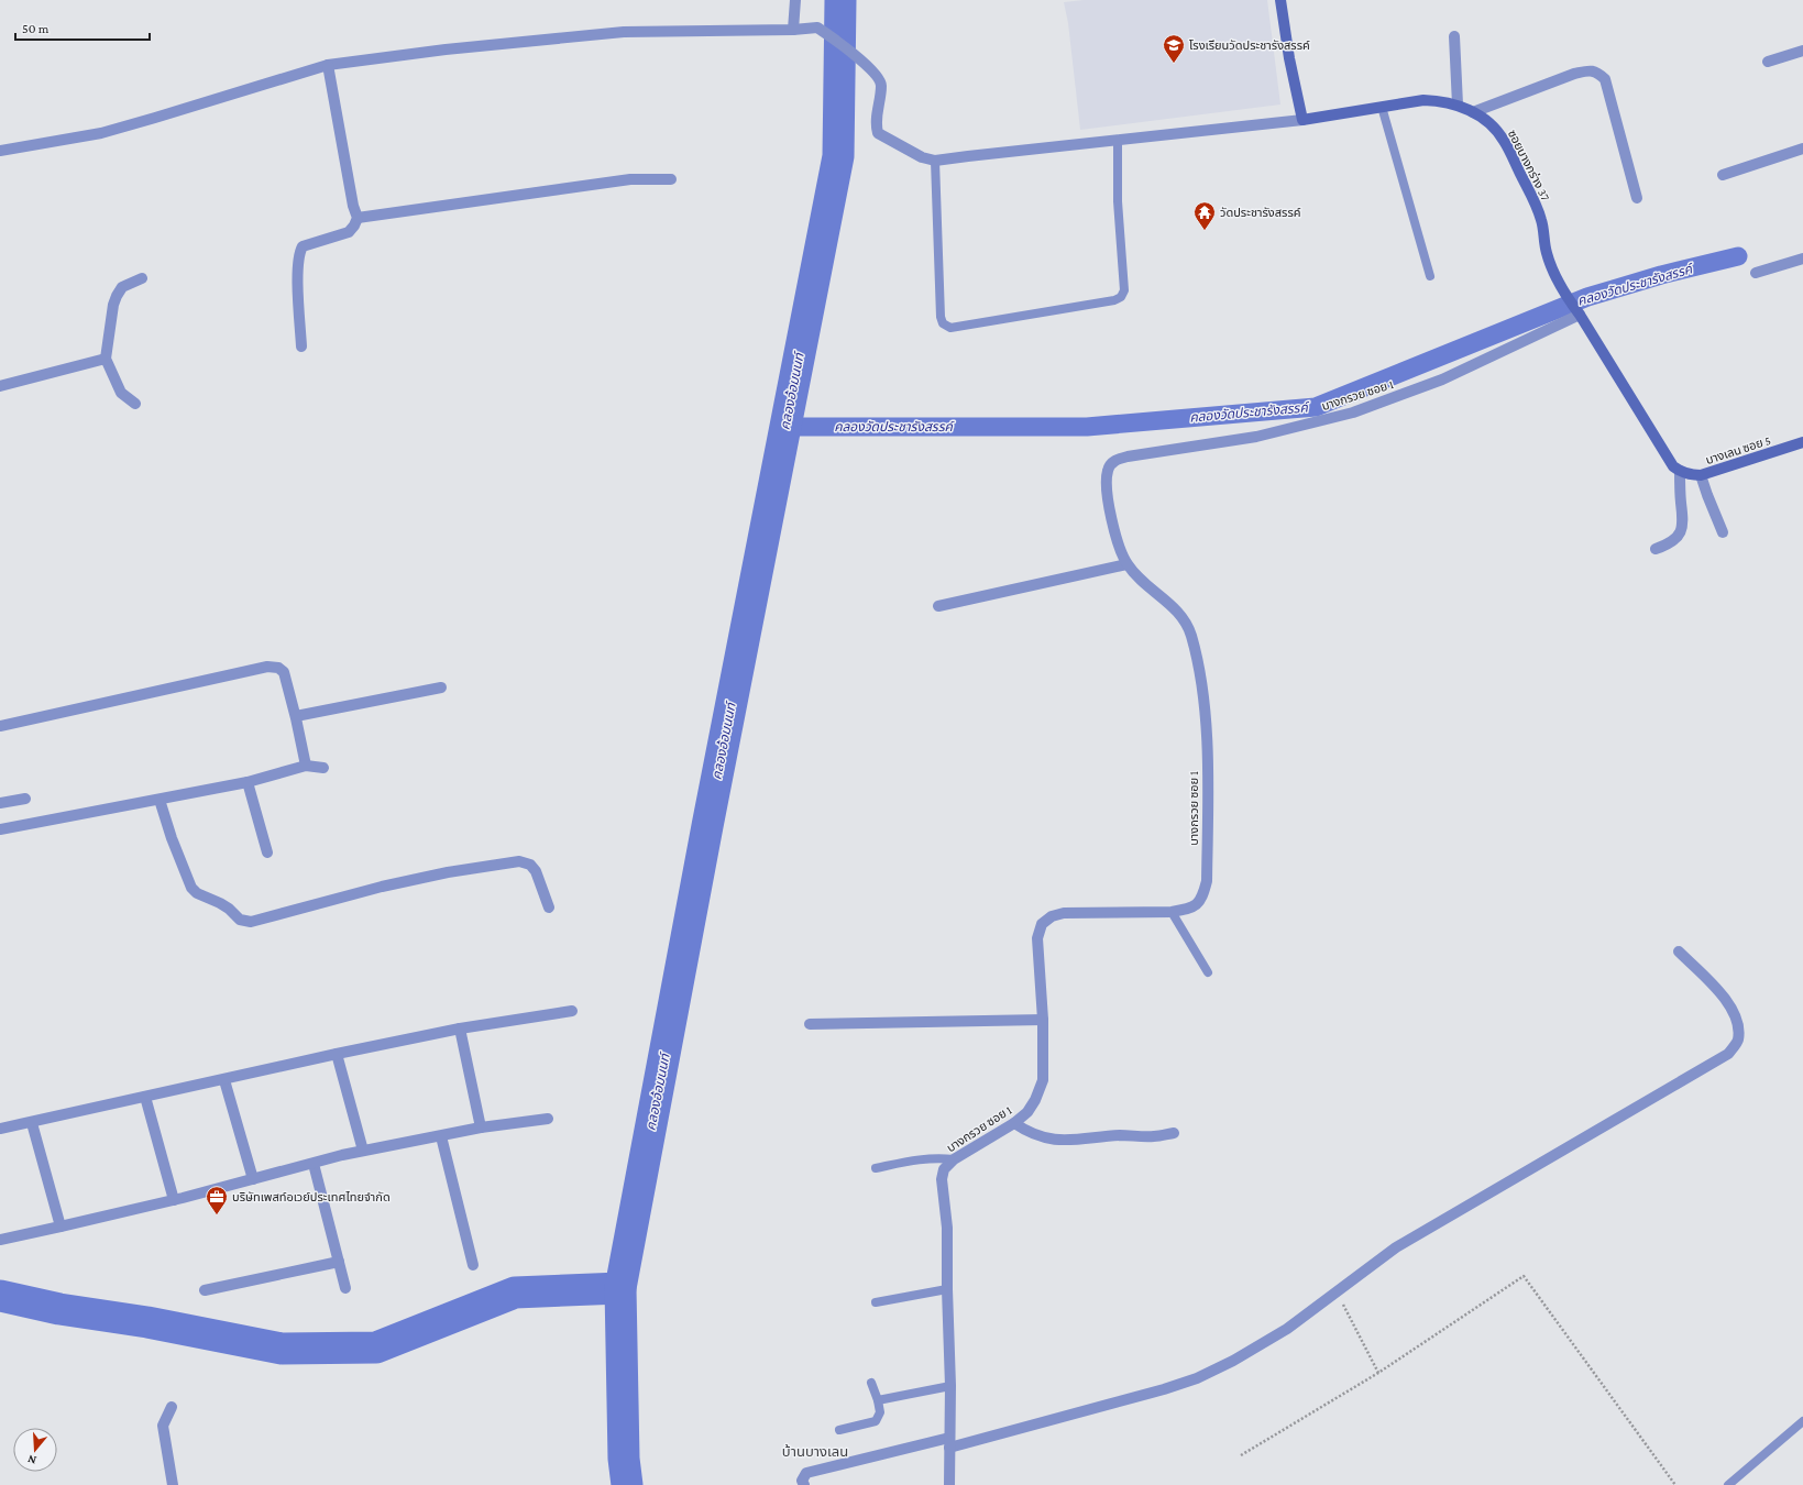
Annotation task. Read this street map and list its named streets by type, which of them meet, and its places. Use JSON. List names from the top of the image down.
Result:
{
  "streets": {
    "street": ["ซอยบางกร่าง 37", "บางกรวย ซอย 1", "บางเลน ซอย 5"]
  },
  "crossings": [
    ["ซอยบางกร่าง 37", "บางกรวย ซอย 1"],
    ["ซอยบางกร่าง 37", "บางเลน ซอย 5"]
  ],
  "districts": ["บ้านบางเลน"],
  "water": ["คลองวัดประชารังสรรค์", "คลองอ้อมนนท์"],
  "places": {
    "school or university": ["โรงเรียนวัดประชารังสรรค์"],
    "temple": ["วัดประชารังสรรค์"],
    "office": ["บริษัทเพสท์อเวย์ประเทศไทยจำกัด"]
  },
  "scale_bar": "50 m",
  "north": "bottom"
}
